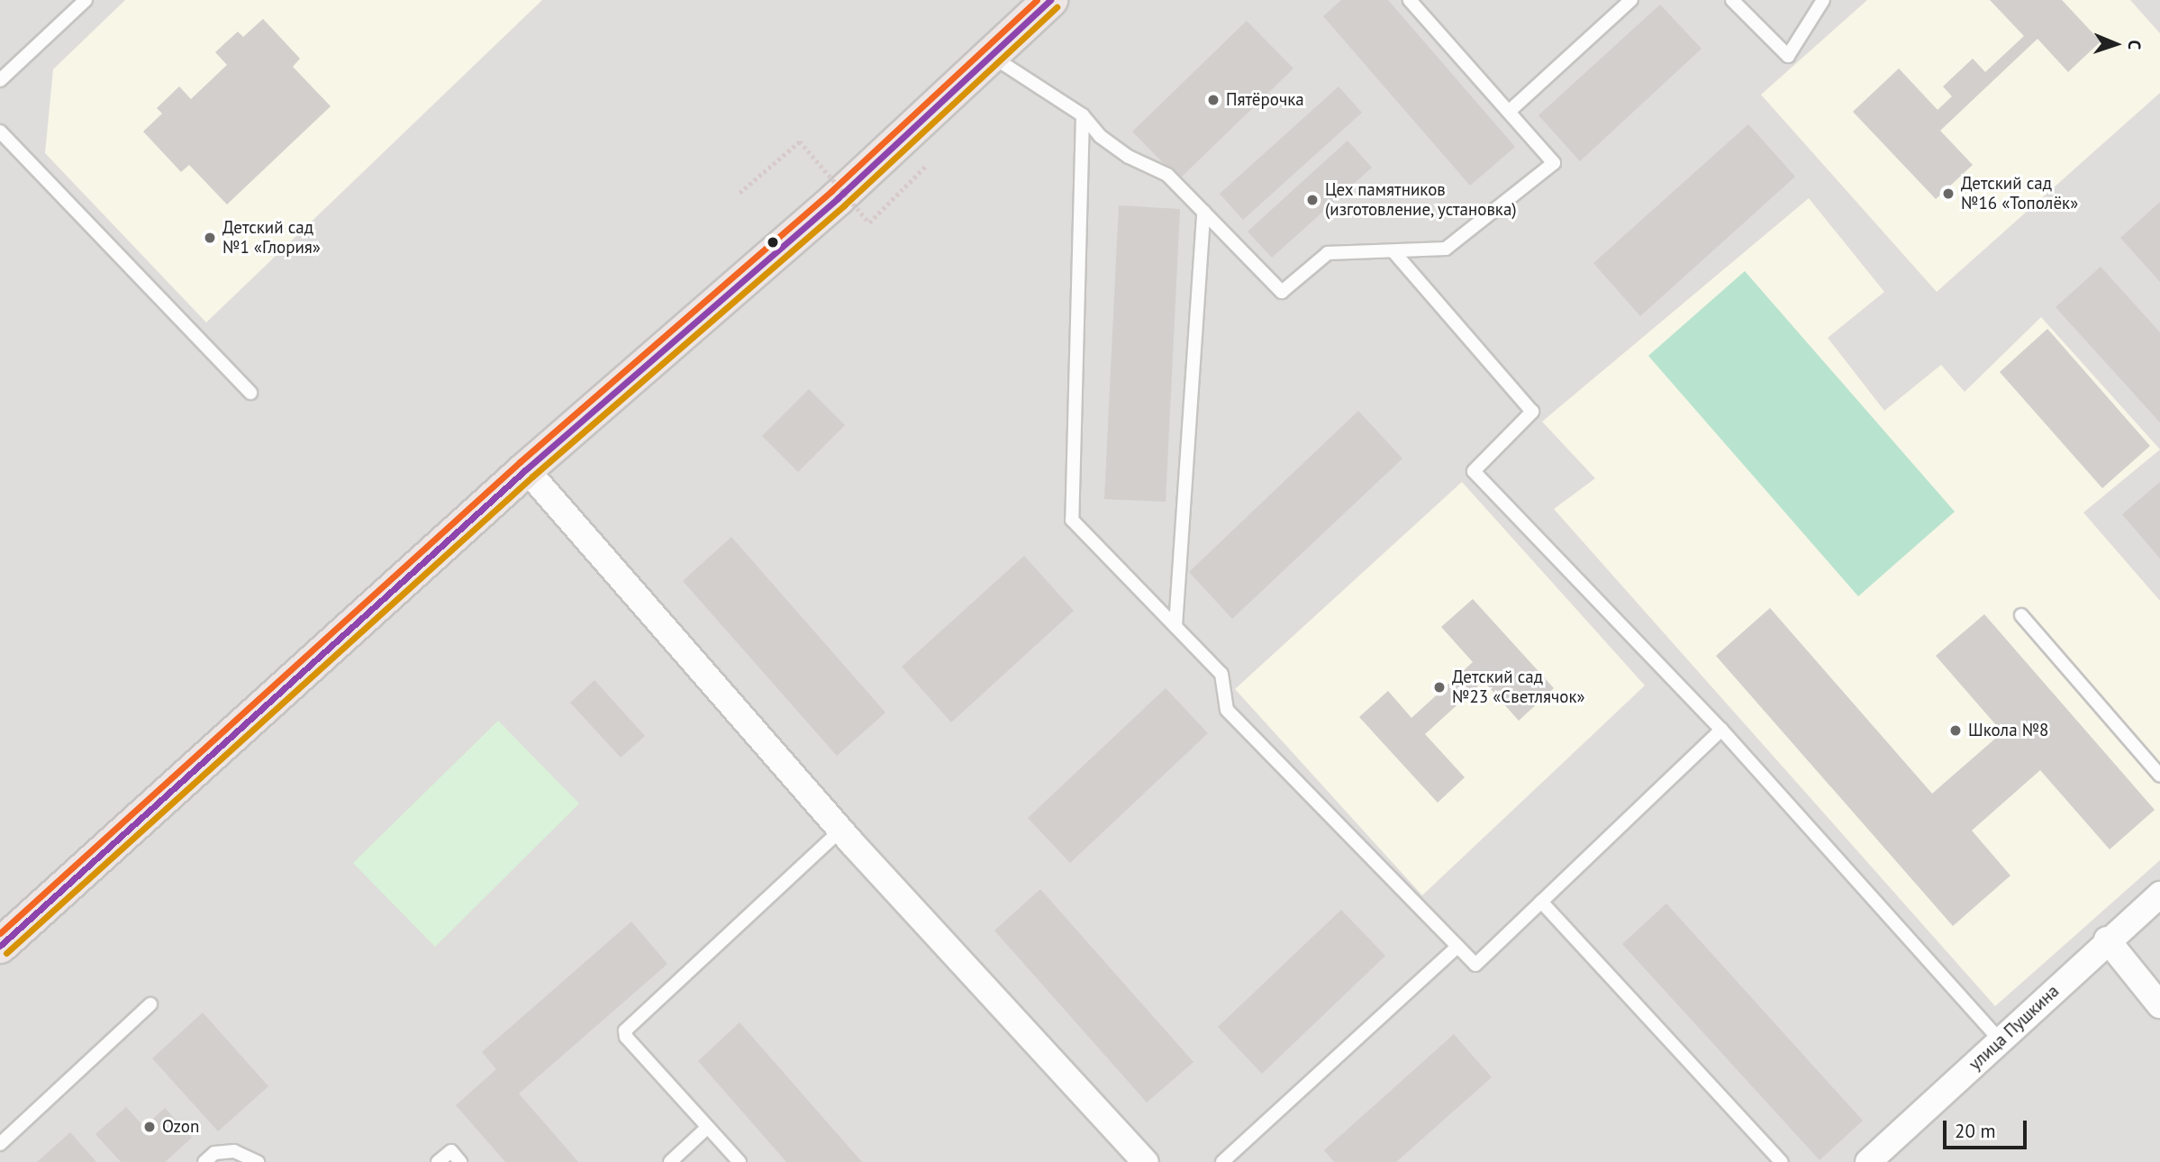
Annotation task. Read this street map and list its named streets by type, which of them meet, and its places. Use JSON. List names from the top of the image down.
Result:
{
  "streets": {
    "street": ["улица Пушкина"]
  },
  "places": [
    "Пятёрочка",
    "Детский сад №16 «Тополёк»",
    "Цех памятников (изготовление, установка)",
    "Детский сад №1 «Глория»",
    "Детский сад №23 «Светлячок»",
    "Школа №8",
    "Ozon"
  ],
  "scale_bar": "20 m",
  "north": "right"
}
